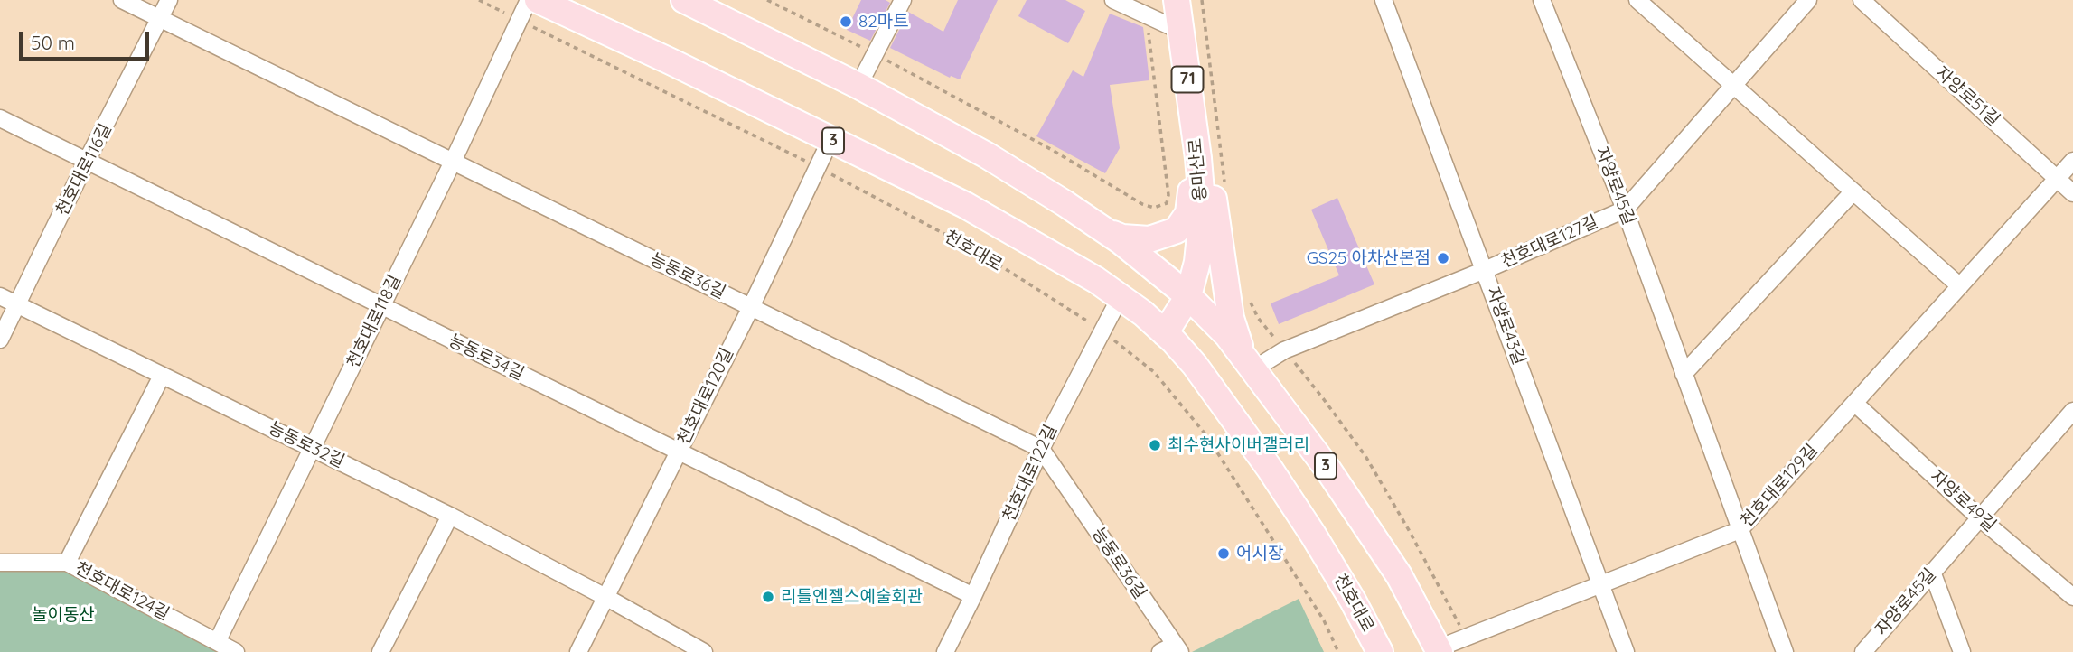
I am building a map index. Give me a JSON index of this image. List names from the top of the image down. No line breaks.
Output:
{"streets":{"main road":["71","3","용마산로","천호대로"],"street":["자양로51길","천호대로116길","자양로45길","천호대로127길","능동로36길","천호대로118길","자양로43길","능동로34길","천호대로120길","능동로32길","천호대로122길","천호대로129길","자양로49길","천호대로124길"]},"crossings":[["자양로51길","천호대로129길"],["3","용마산로"],["3","천호대로127길"],["3","천호대로129길"],["천호대로116길","능동로36길"],["천호대로116길","능동로34길"],["천호대로116길","능동로32길"],["용마산로","천호대로"],["자양로45길","천호대로127길"],["자양로45길","천호대로129길"],["자양로45길","자양로49길"],["천호대로127길","자양로43길"],["천호대로","천호대로118길"],["천호대로","천호대로120길"],["천호대로","천호대로122길"],["능동로36길","천호대로118길"],["능동로36길","천호대로120길"],["능동로36길","천호대로122길"],["천호대로118길","능동로34길"],["천호대로118길","능동로32길"],["천호대로118길","천호대로124길"],["자양로43길","천호대로129길"],["능동로34길","천호대로120길"],["능동로34길","천호대로122길"],["천호대로120길","능동로32길"],["천호대로129길","자양로49길"]],"parks":["놀이동산"],"places":["82마트","GS25 아차산본점","최수현사이버갤러리","어시장","리틀엔젤스예술회관"],"scale_bar":"50 m"}
